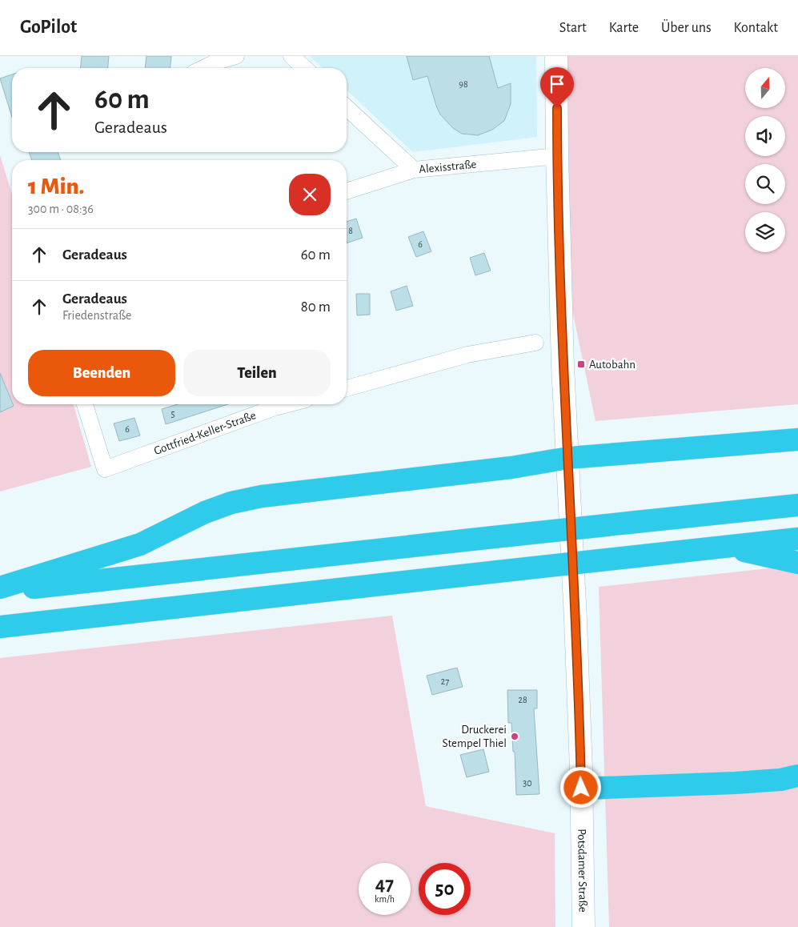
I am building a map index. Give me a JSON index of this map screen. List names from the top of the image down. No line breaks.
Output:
{"streets":{"main road":["Potsdamer Straße"],"street":["Alexisstraße","Gottfried-Keller-Straße"]},"crossings":[["Alexisstraße","Potsdamer Straße"]],"places":{"transit":["Autobahn"],"other":["Druckerei Stempel Thiel"]},"house_numbers":["98","8","6","5","6","27","28","30"],"north":"top","page":{"header":"GoPilot","nav":["Start","Karte","Über uns","Kontakt"],"turn":["60 m","Geradeaus"],"heading":["1 Min.","300 m · 08:36"],"list":[{"name":"Geradeaus","value":"60 m"},{"name":"Geradeaus","note":"Friedenstraße","value":"80 m"}],"buttons":["Beenden","Teilen"],"speed":"47 km/h","limit":"50"}}
